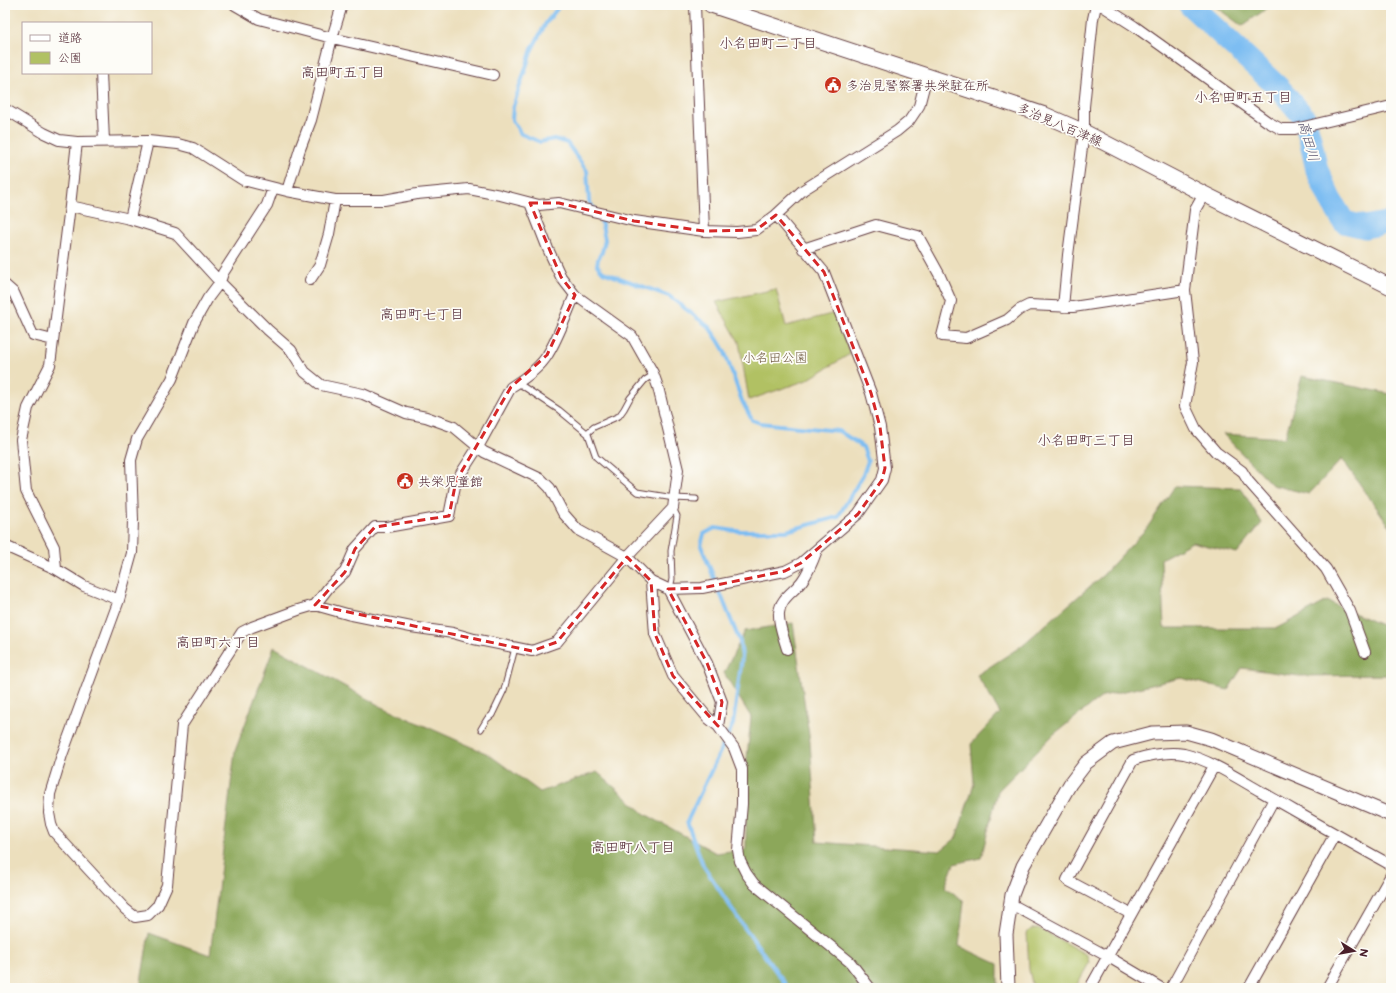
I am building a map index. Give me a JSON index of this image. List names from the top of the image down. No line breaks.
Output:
{"streets":{"main road":["多治見八百津線"]},"districts":["小名田町二丁目","高田町五丁目","小名田町五丁目","高田町七丁目","小名田町三丁目","高田町六丁目","高田町八丁目"],"water":["高田川"],"parks":["小名田公園"],"places":{"public building":["多治見警察署共栄駐在所","共栄児童館"]},"legend":["道路","公園"],"north":"right"}
